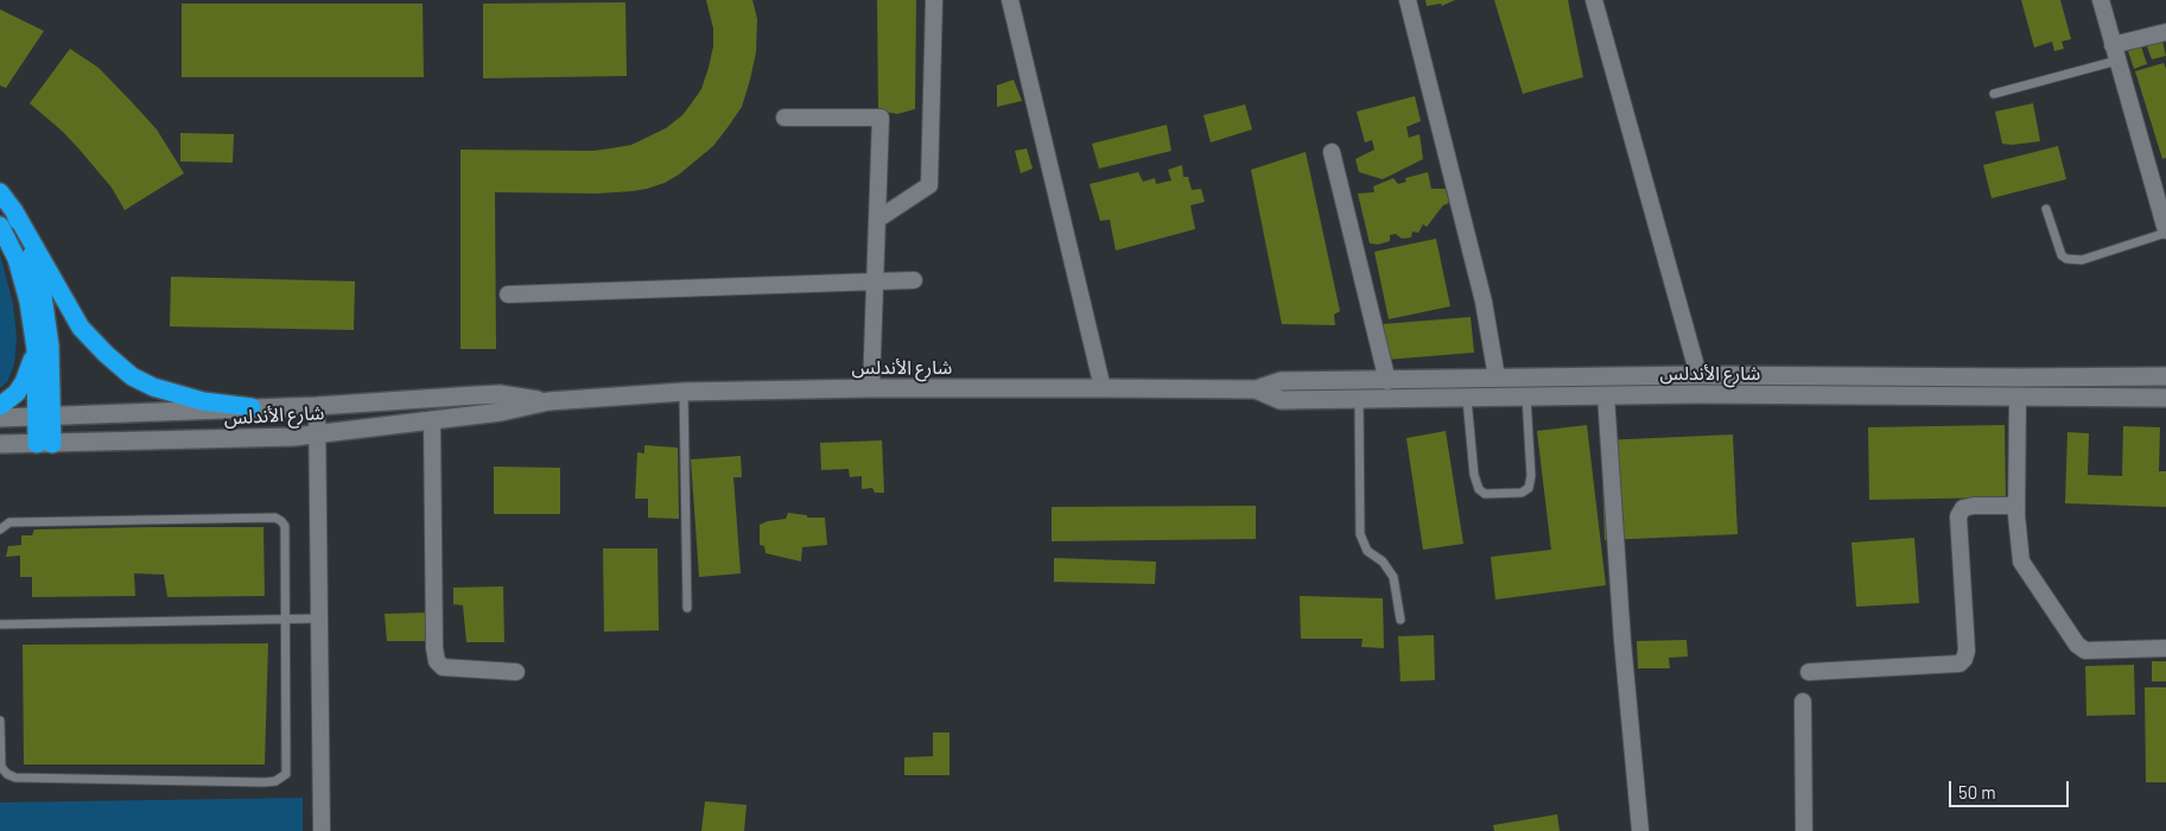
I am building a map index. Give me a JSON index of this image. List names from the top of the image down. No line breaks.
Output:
{"streets":{"main road":["شارع الأندلس"]},"scale_bar":"50 m"}
